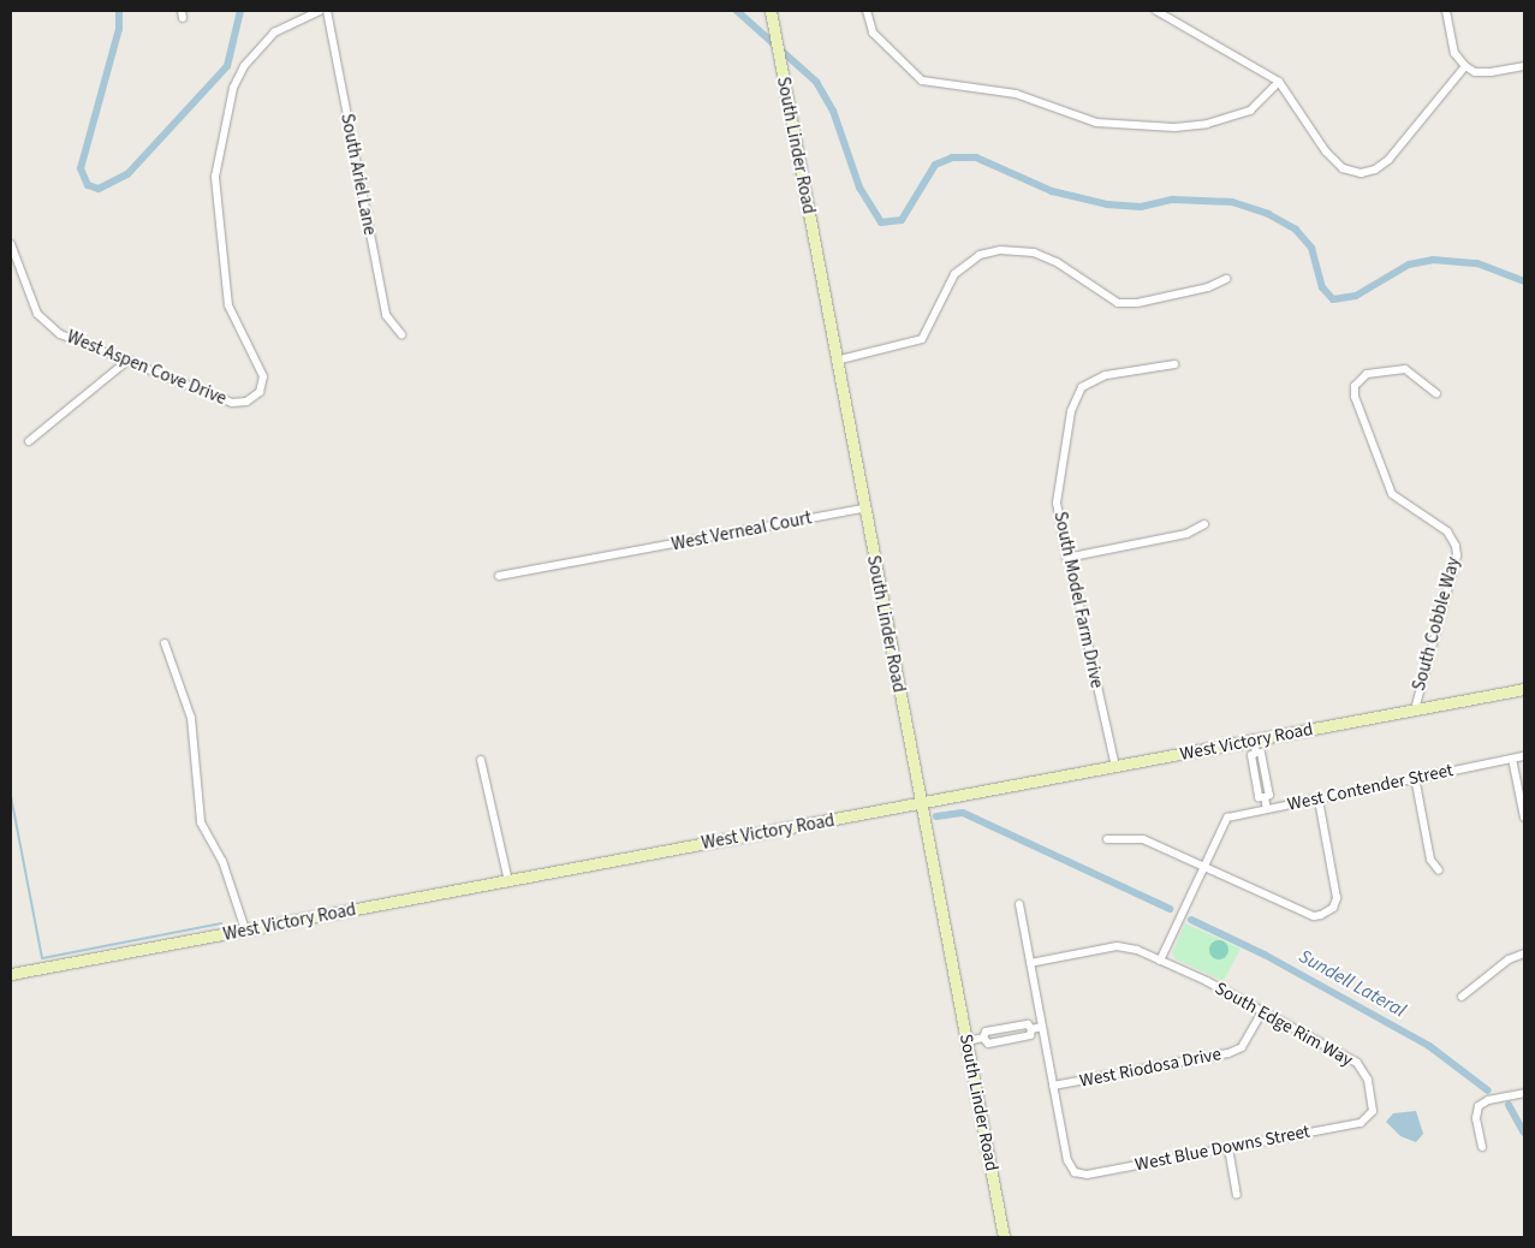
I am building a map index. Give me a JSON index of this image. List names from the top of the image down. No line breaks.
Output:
{"streets":{"main road":["South Linder Road","West Victory Road"],"street":["South Ariel Lane","West Aspen Cove Drive","West Verneal Court","South Model Farm Drive","South Cobble Way","West Contender Street","South Edge Rim Way","West Riodosa Drive","West Blue Downs Street"]},"crossings":[["South Linder Road","West Verneal Court"],["South Linder Road","West Victory Road"],["South Model Farm Drive","West Victory Road"],["South Cobble Way","West Victory Road"],["South Edge Rim Way","West Riodosa Drive"],["South Edge Rim Way","West Blue Downs Street"],["West Riodosa Drive","West Blue Downs Street"]],"water":["Sundell Lateral"]}
